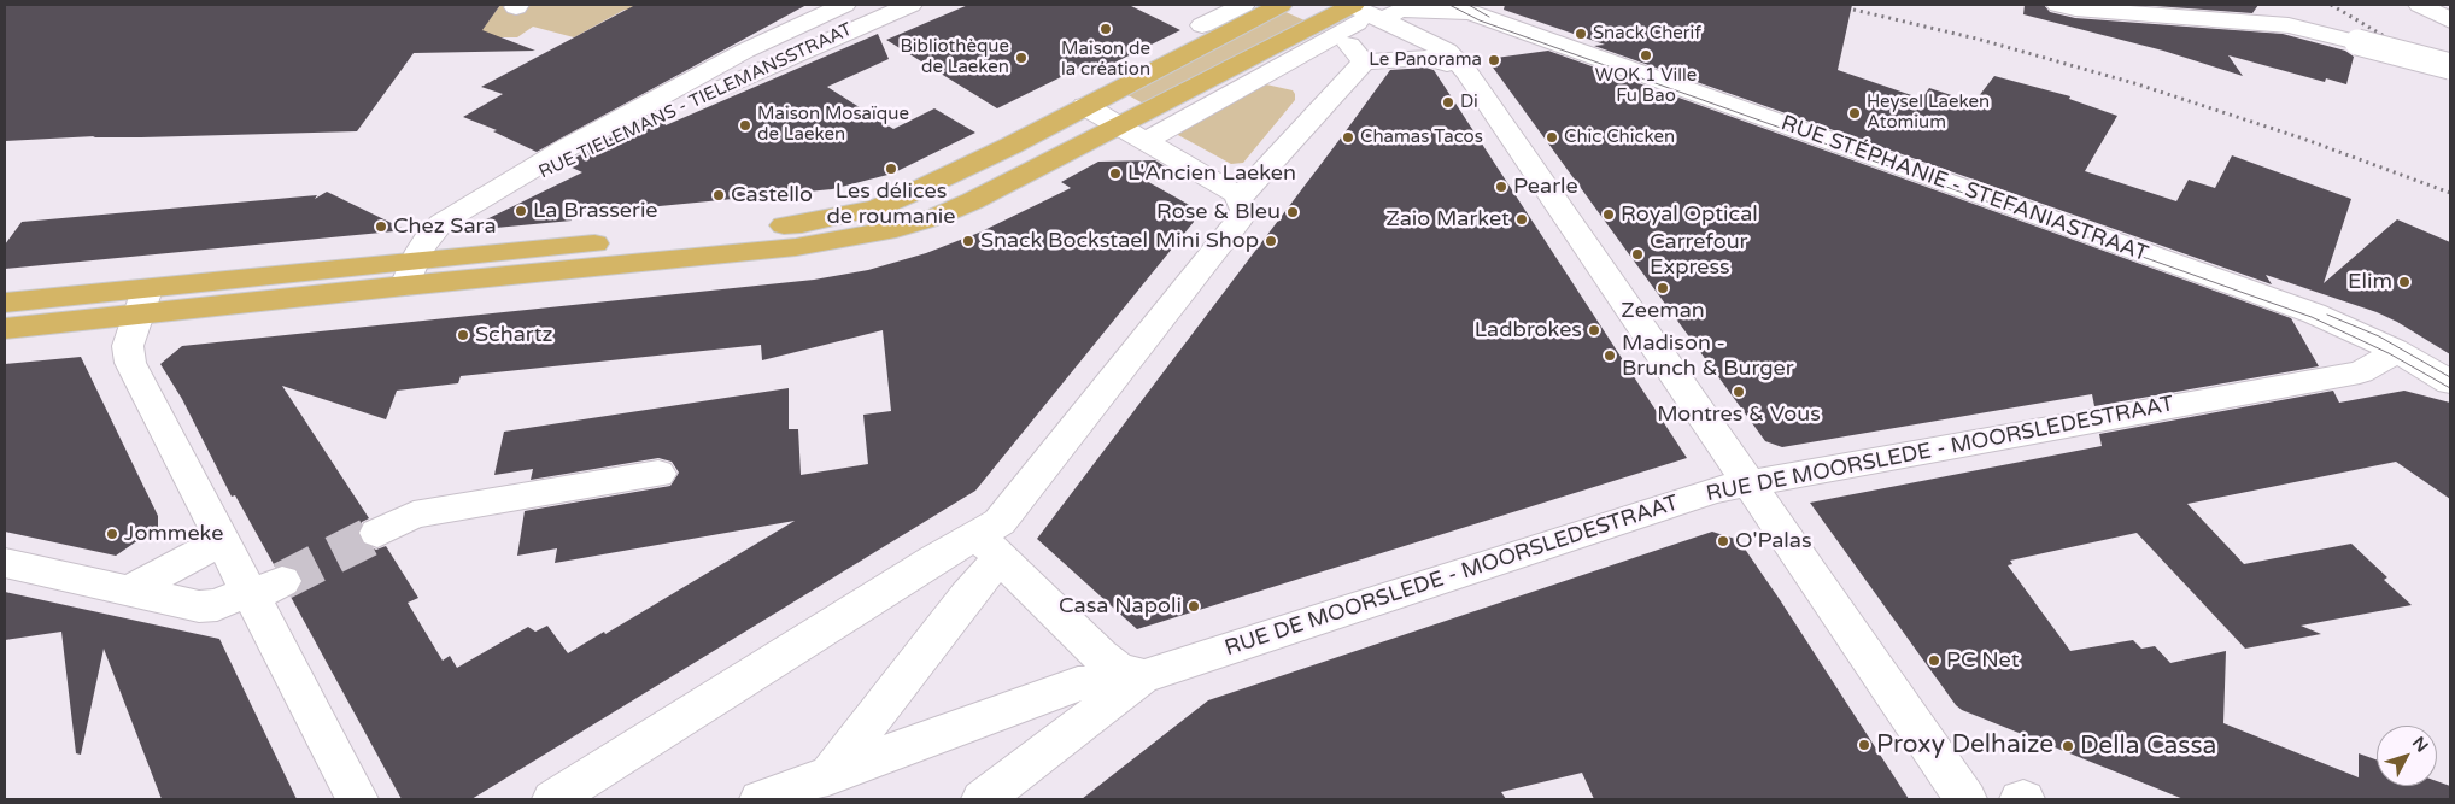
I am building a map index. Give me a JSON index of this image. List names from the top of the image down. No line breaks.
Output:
{"streets":{"street":["RUE TIELEMANS - TIELEMANSSTRAAT","RUE STÉPHANIE - STEFANIASTRAAT","RUE DE MOORSLEDE - MOORSLEDESTRAAT"]},"crossings":[["RUE STÉPHANIE - STEFANIASTRAAT","RUE DE MOORSLEDE - MOORSLEDESTRAAT"]],"places":["Maison de la création","Snack Cherif","WOK 1 Ville Fu Bao","Bibliothèque de Laeken","Le Panorama","Di","Heysel Laeken Atomium","Maison Mosaïque de Laeken","Chamas Tacos","Chic Chicken","Les délices de roumanie","L'Ancien Laeken","Pearle","Castello","La Brasserie","Rose & Bleu","Royal Optical","Zaio Market","Chez Sara","Snack Bockstael","Mini Shop","Carrefour Express","Elim","Zeeman","Ladbrokes","Schartz","Madison - Brunch & Burger","Montres & Vous","Jommeke","O'Palas","Casa Napoli","PC Net","Proxy Delhaize","Della Cassa"],"north":"top right"}
